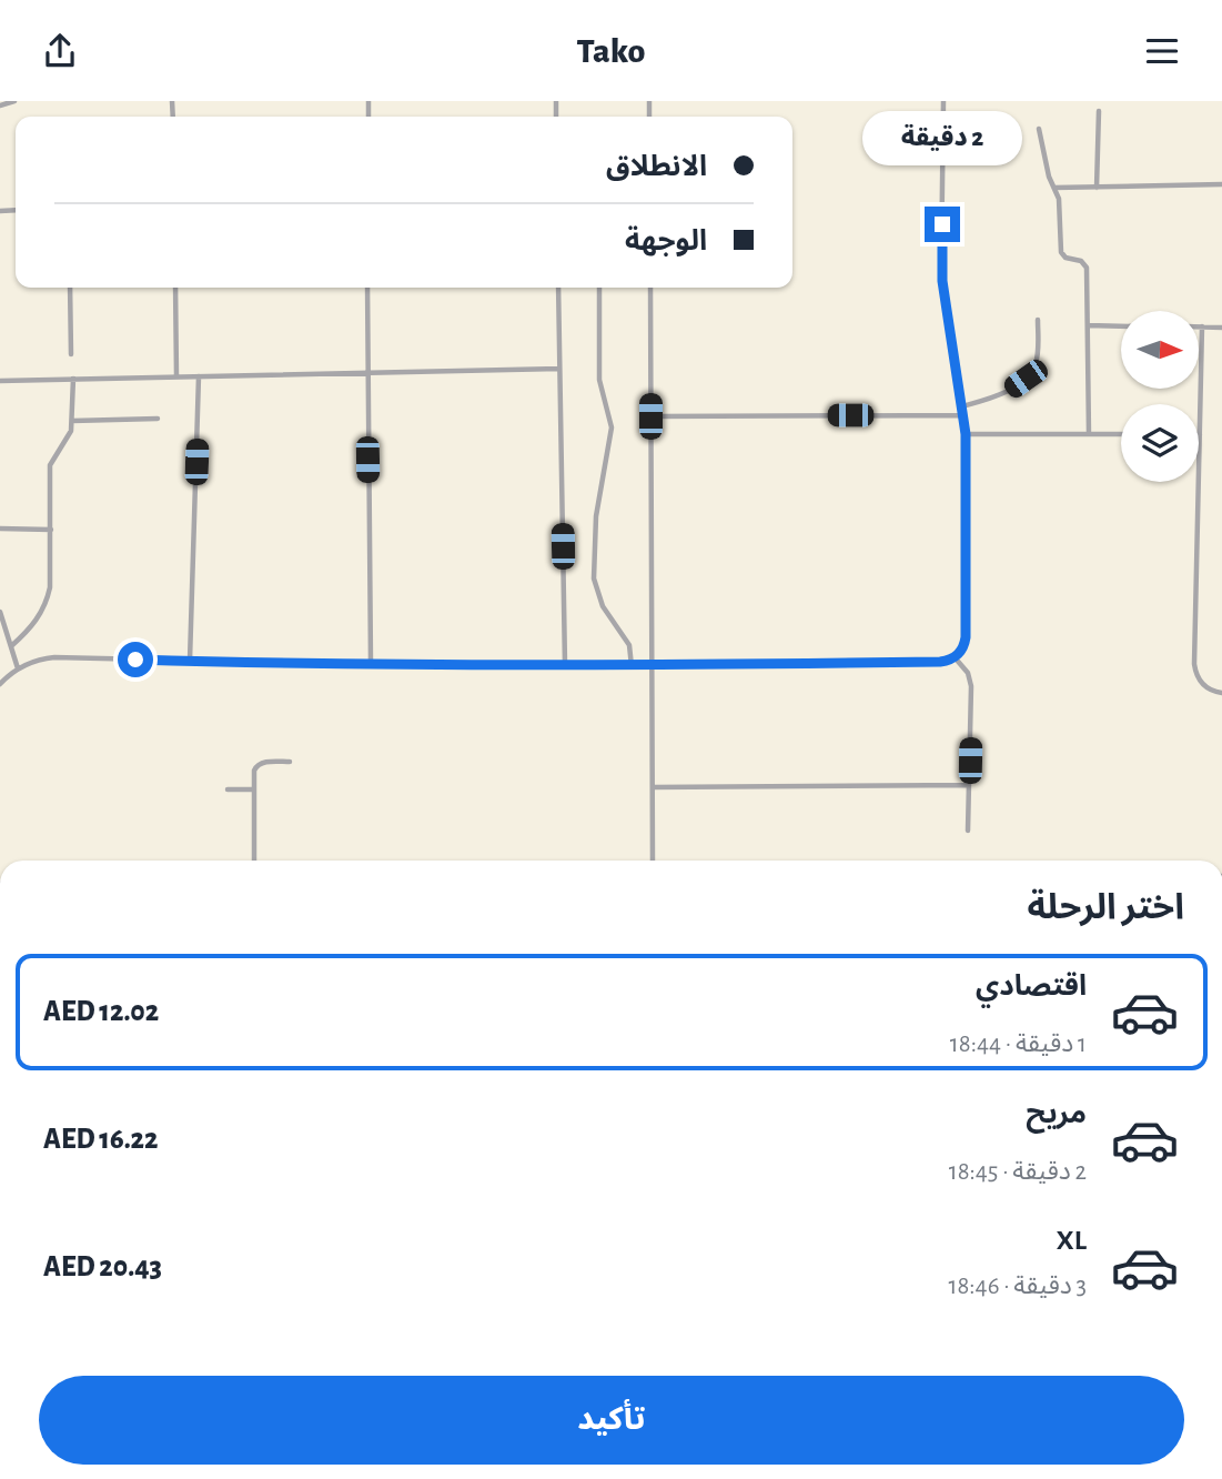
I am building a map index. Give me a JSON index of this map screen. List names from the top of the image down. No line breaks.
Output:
{"north":"right","page":{"header":"Tako","bubble":"2 دقيقة","banner":["الانطلاق","الوجهة"],"heading":"اختر الرحلة","list":[{"name":"اقتصادي","note":"1 دقيقة · 18:44","value":"AED 12.02"},{"name":"مريح","note":"2 دقيقة · 18:45","value":"AED 16.22"},{"name":"XL","note":"3 دقيقة · 18:46","value":"AED 20.43"}],"buttons":"تأكيد"}}
